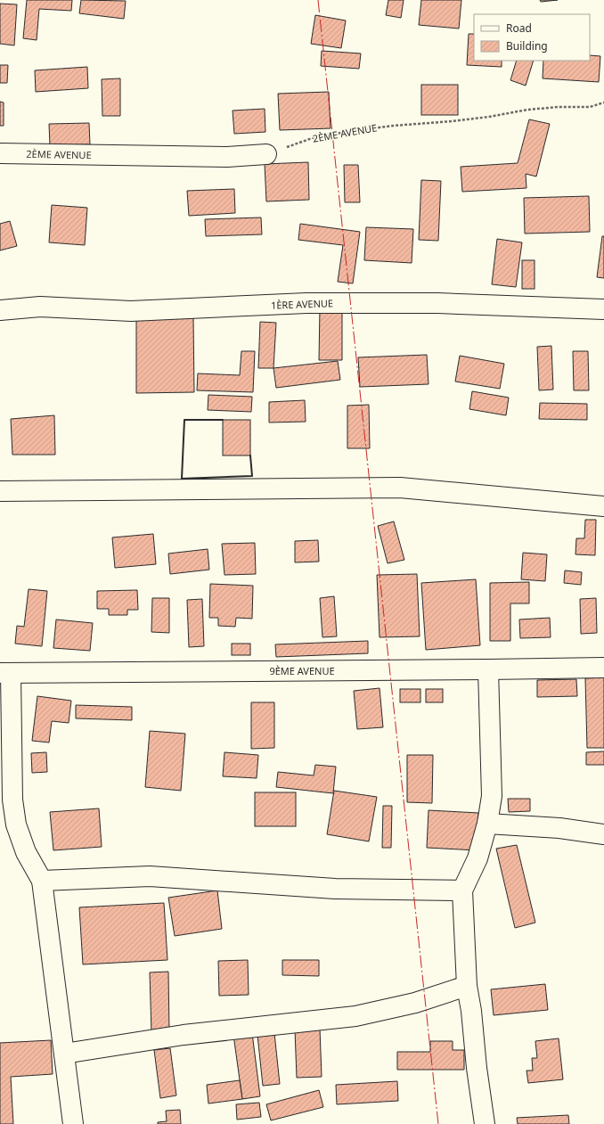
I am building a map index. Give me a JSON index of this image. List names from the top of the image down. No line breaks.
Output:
{"streets":{"street":["2ÈME AVENUE","1ÈRE AVENUE","9ÈME AVENUE"]},"legend":["Road","Building"]}
